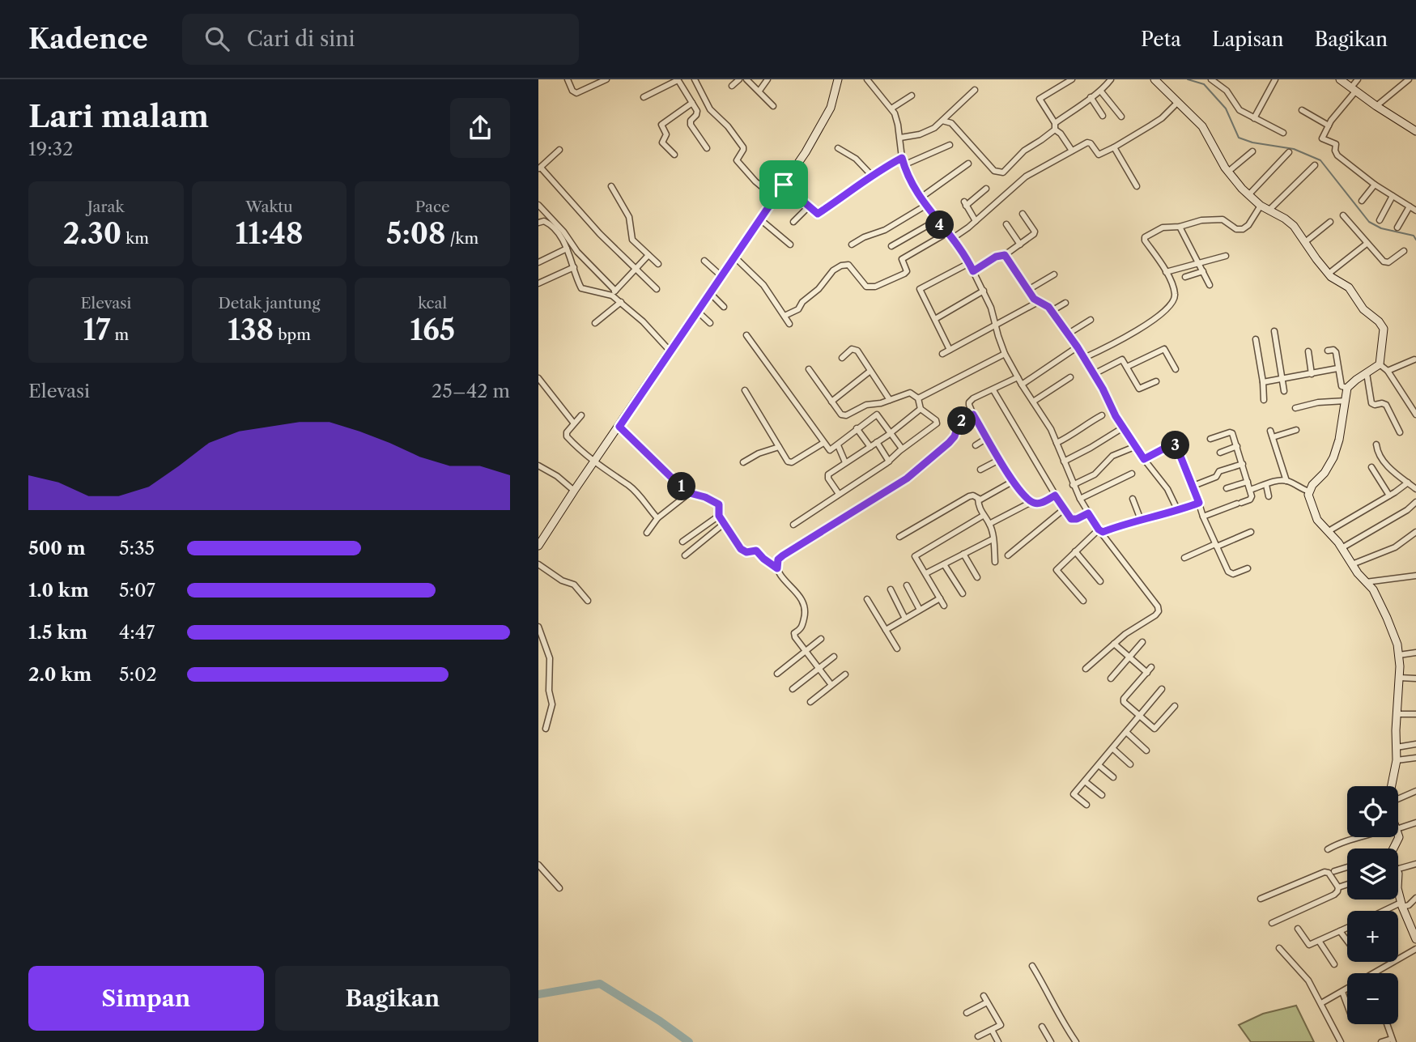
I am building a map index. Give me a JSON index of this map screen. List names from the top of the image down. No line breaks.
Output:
{"page":{"header":"Kadence","search":"Cari di sini","nav":["Peta","Lapisan","Bagikan"],"heading":["Lari malam","19:32"],"stats":[["Jarak","2.30 km"],["Waktu","11:48"],["Pace","5:08 /km"],["Elevasi","17 m"],["Detak jantung","138 bpm"],["kcal","165"]],"pins":["4","2","3","1"],"chart":["Elevasi","25–42 m"],"list":[{"name":"500 m","note":"5:35"},{"name":"1.0 km","note":"5:07"},{"name":"1.5 km","note":"4:47"},{"name":"2.0 km","note":"5:02"}],"map_buttons":["+","−"],"buttons":["Simpan","Bagikan"]}}
